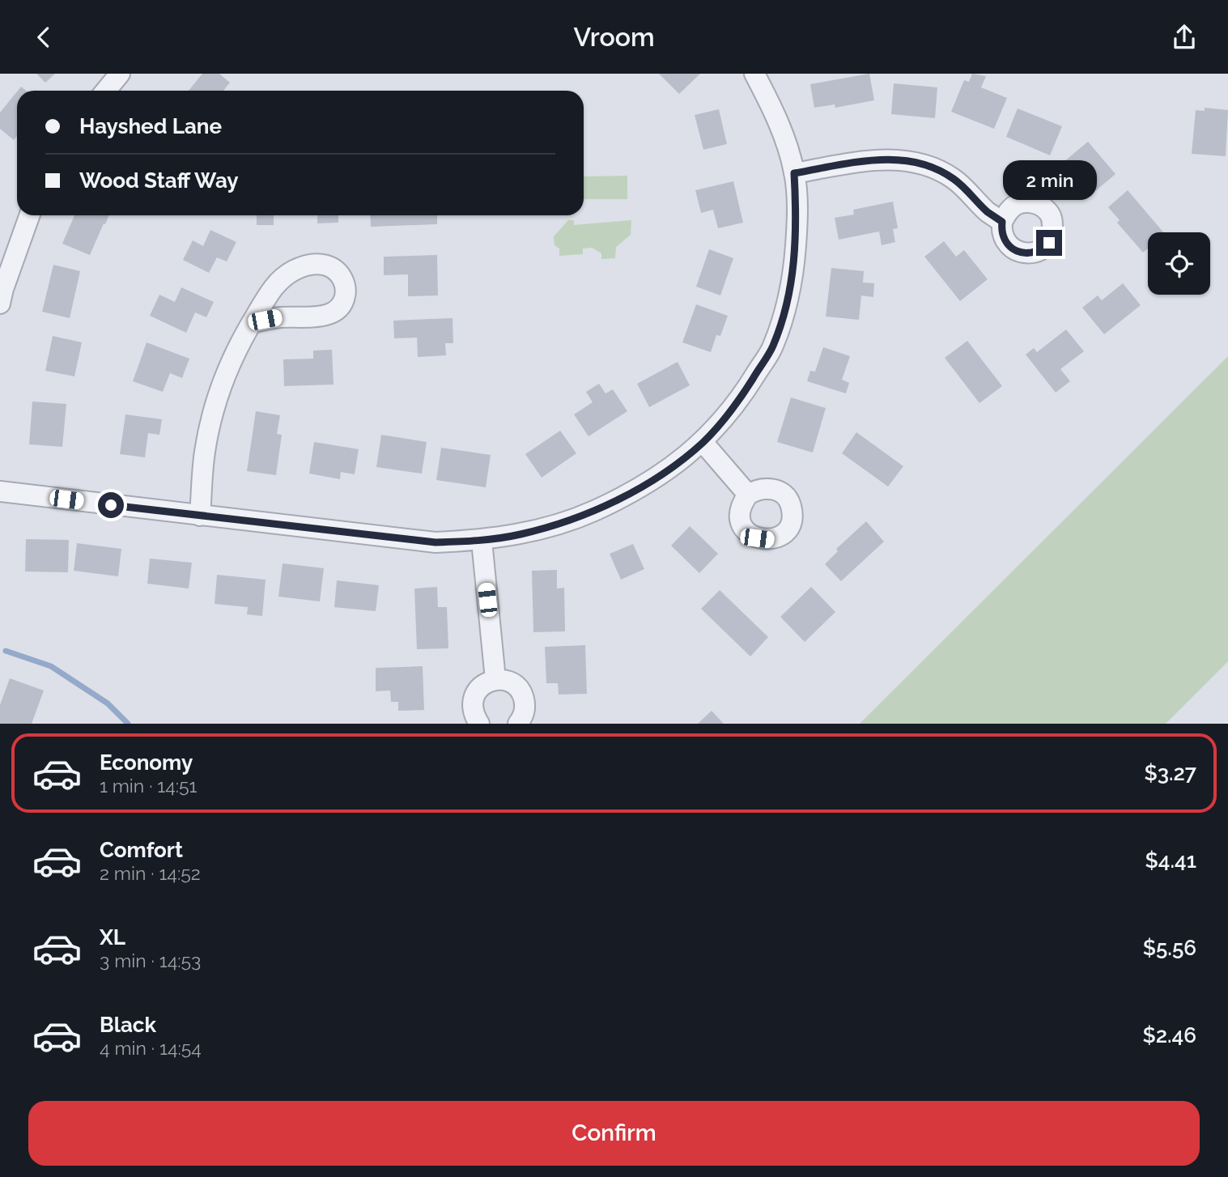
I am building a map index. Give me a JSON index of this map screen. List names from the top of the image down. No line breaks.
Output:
{"page":{"header":"Vroom","banner":["Hayshed Lane","Wood Staff Way"],"bubble":"2 min","list":[{"name":"Economy","note":"1 min · 14:51","value":"$3.27"},{"name":"Comfort","note":"2 min · 14:52","value":"$4.41"},{"name":"XL","note":"3 min · 14:53","value":"$5.56"},{"name":"Black","note":"4 min · 14:54","value":"$2.46"}],"buttons":"Confirm"}}
